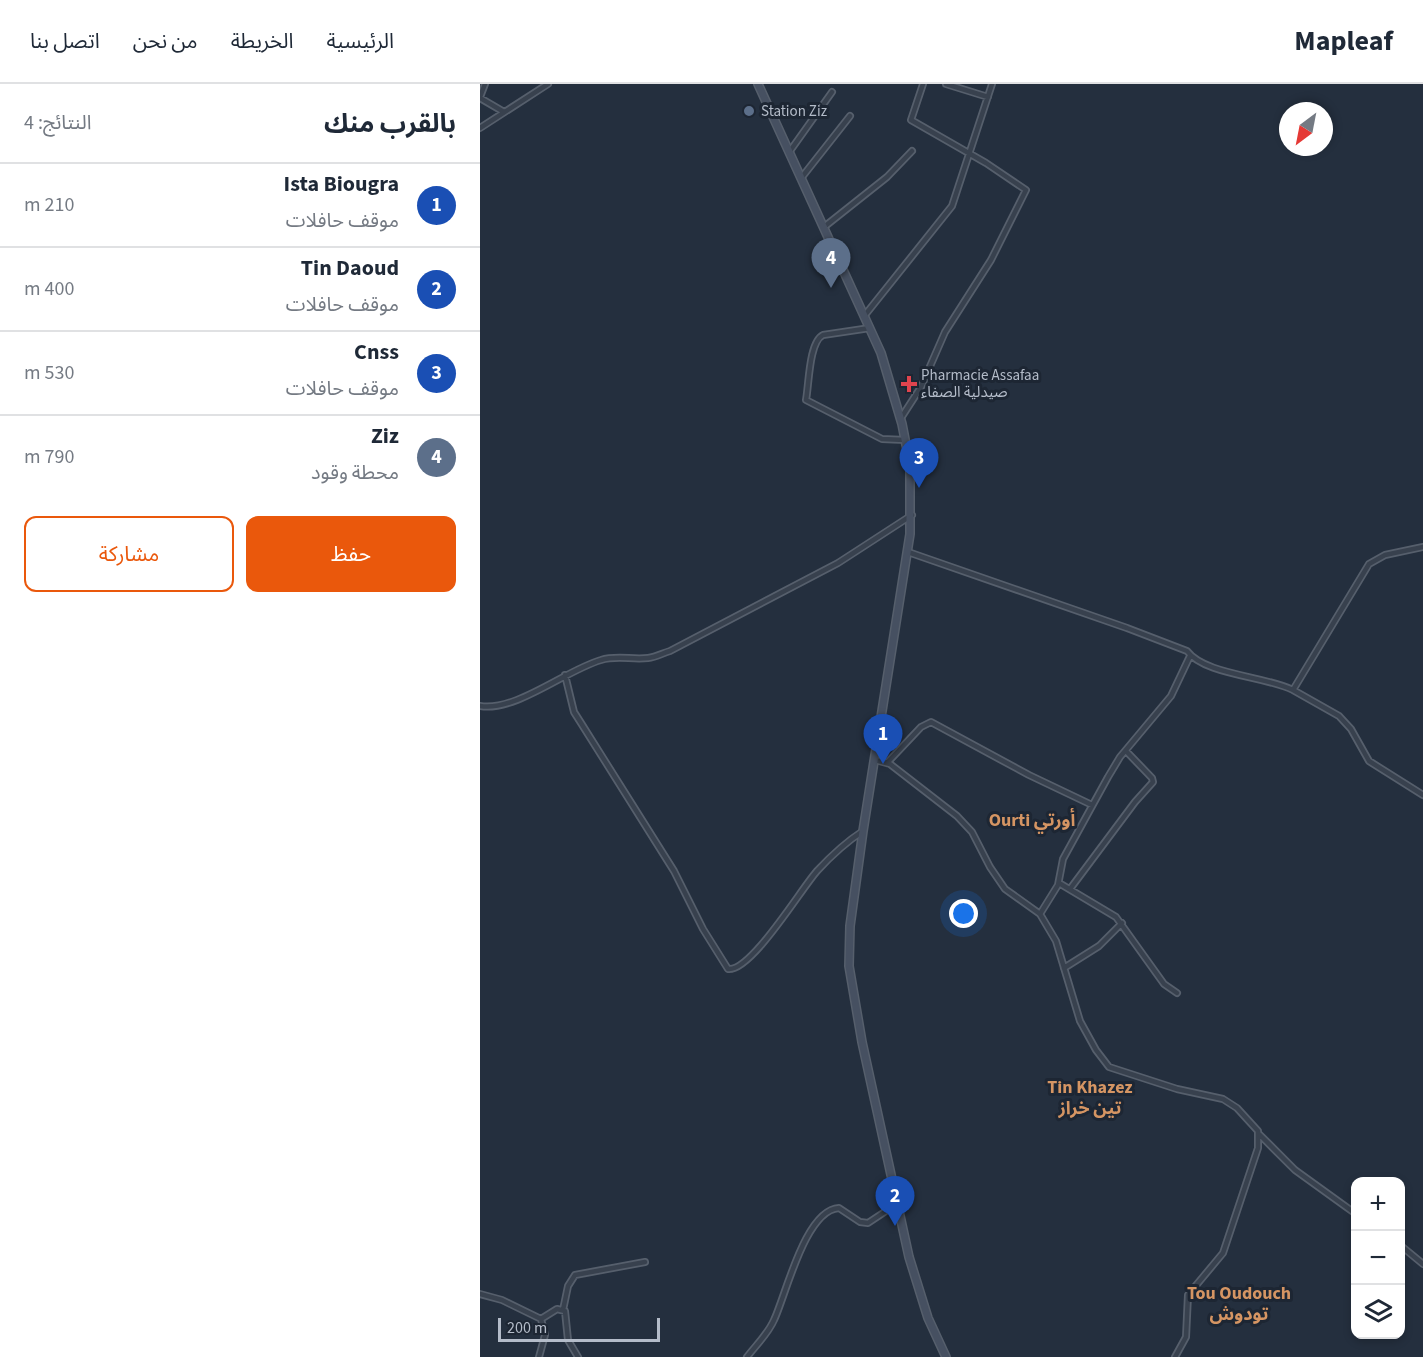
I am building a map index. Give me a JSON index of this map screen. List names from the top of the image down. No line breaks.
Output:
{"districts":["Ourti أورتي","Tin Khazez تين خراز","Tou Oudouch تودوش"],"places":{"other":["Station Ziz"],"health":["Pharmacie Assafaa صيدلية الصفاء"]},"scale_bar":"200 m","north":"bottom left","page":{"header":"Mapleaf","nav":["الرئيسية","الخريطة","من نحن","اتصل بنا"],"heading":["بالقرب منك","النتائج: 4"],"list":[{"mark":"1","name":"Ista Biougra","note":"موقف حافلات","value":"210 m"},{"mark":"2","name":"Tin Daoud","note":"موقف حافلات","value":"400 m"},{"mark":"3","name":"Cnss","note":"موقف حافلات","value":"530 m"},{"mark":"4","name":"Ziz","note":"محطة وقود","value":"790 m"}],"pins":["4","3","1","2"],"buttons":["حفظ","مشاركة"],"map_buttons":["+","−"],"scale":"200 m"}}
